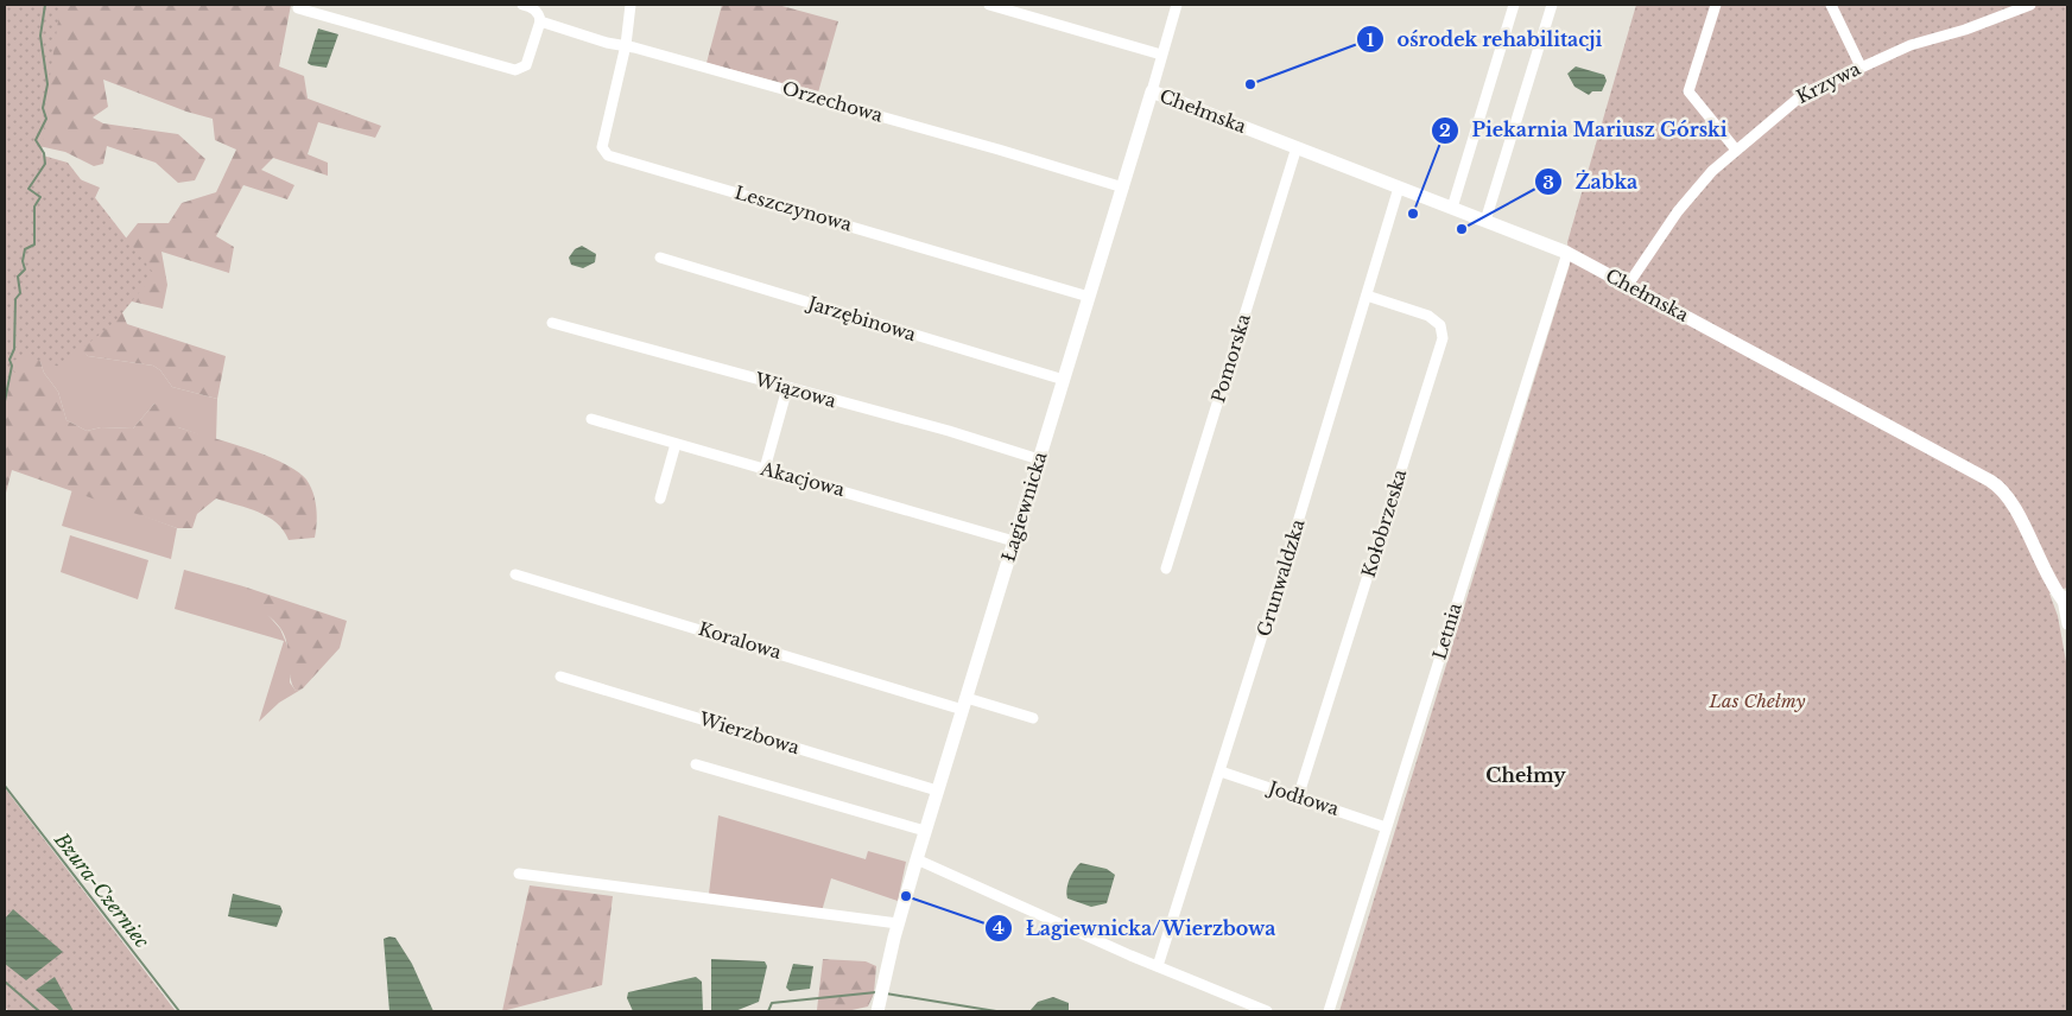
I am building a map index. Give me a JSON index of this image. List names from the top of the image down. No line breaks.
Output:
{"streets":{"street":["Krzywa","Orzechowa","Chełmska","Leszczynowa","Jarzębinowa","Pomorska","Wiązowa","Akacjowa","Łagiewnicka","Kołobrzeska","Grunwaldzka","Letnia","Koralowa","Wierzbowa","Jodłowa"]},"crossings":[["Krzywa","Chełmska"],["Orzechowa","Leszczynowa"],["Orzechowa","Łagiewnicka"],["Chełmska","Pomorska"],["Chełmska","Łagiewnicka"],["Chełmska","Grunwaldzka"],["Chełmska","Letnia"],["Leszczynowa","Łagiewnicka"],["Jarzębinowa","Łagiewnicka"],["Wiązowa","Łagiewnicka"],["Akacjowa","Łagiewnicka"],["Łagiewnicka","Koralowa"],["Łagiewnicka","Wierzbowa"],["Kołobrzeska","Grunwaldzka"],["Kołobrzeska","Jodłowa"],["Grunwaldzka","Jodłowa"],["Letnia","Jodłowa"]],"districts":["Chełmy"],"water":["Bzura-Czerniec"],"parks":["Las Chełmy"],"places":["ośrodek rehabilitacji","Piekarnia Mariusz Górski","Żabka","Łagiewnicka/Wierzbowa"]}
